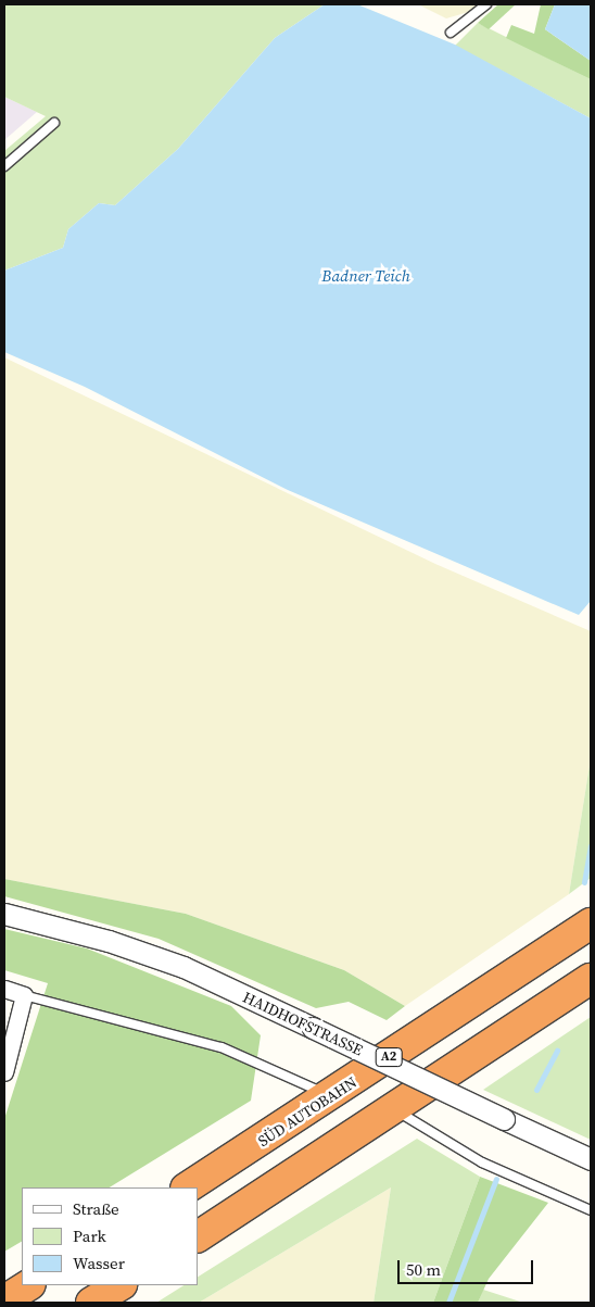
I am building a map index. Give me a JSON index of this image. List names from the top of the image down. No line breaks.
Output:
{"streets":{"highway":["A2","SÜD AUTOBAHN"],"street":["HAIDHOFSTRASSE"]},"water":["Badner Teich"],"legend":["Straße","Park","Wasser"],"scale_bar":"50 m"}
